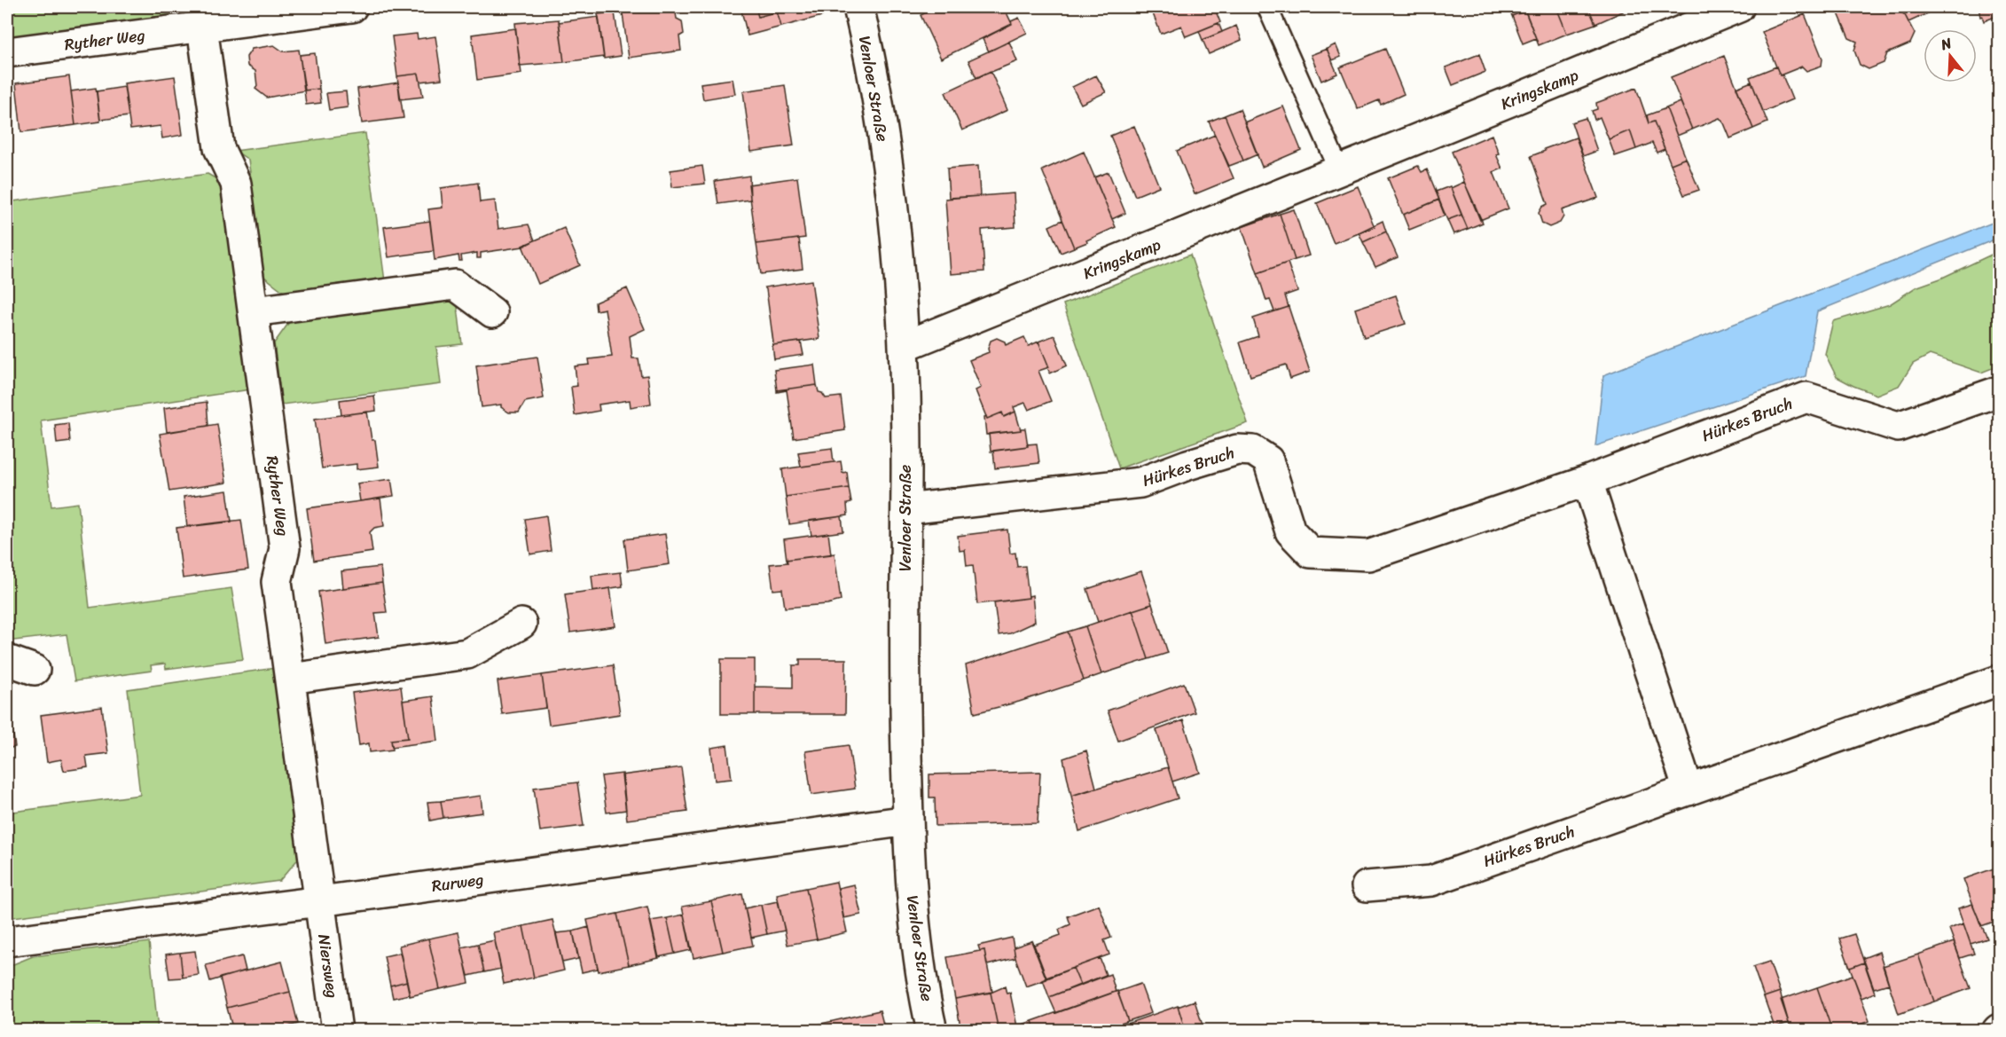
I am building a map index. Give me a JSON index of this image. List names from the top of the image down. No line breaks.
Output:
{"streets":{"street":["Ryther Weg","Venloer Straße","Kringskamp","Hürkes Bruch","Rurweg","Niersweg"]},"crossings":[["Ryther Weg","Rurweg"],["Ryther Weg","Niersweg"],["Venloer Straße","Kringskamp"],["Venloer Straße","Hürkes Bruch"],["Venloer Straße","Rurweg"],["Rurweg","Niersweg"]],"north":"top"}
